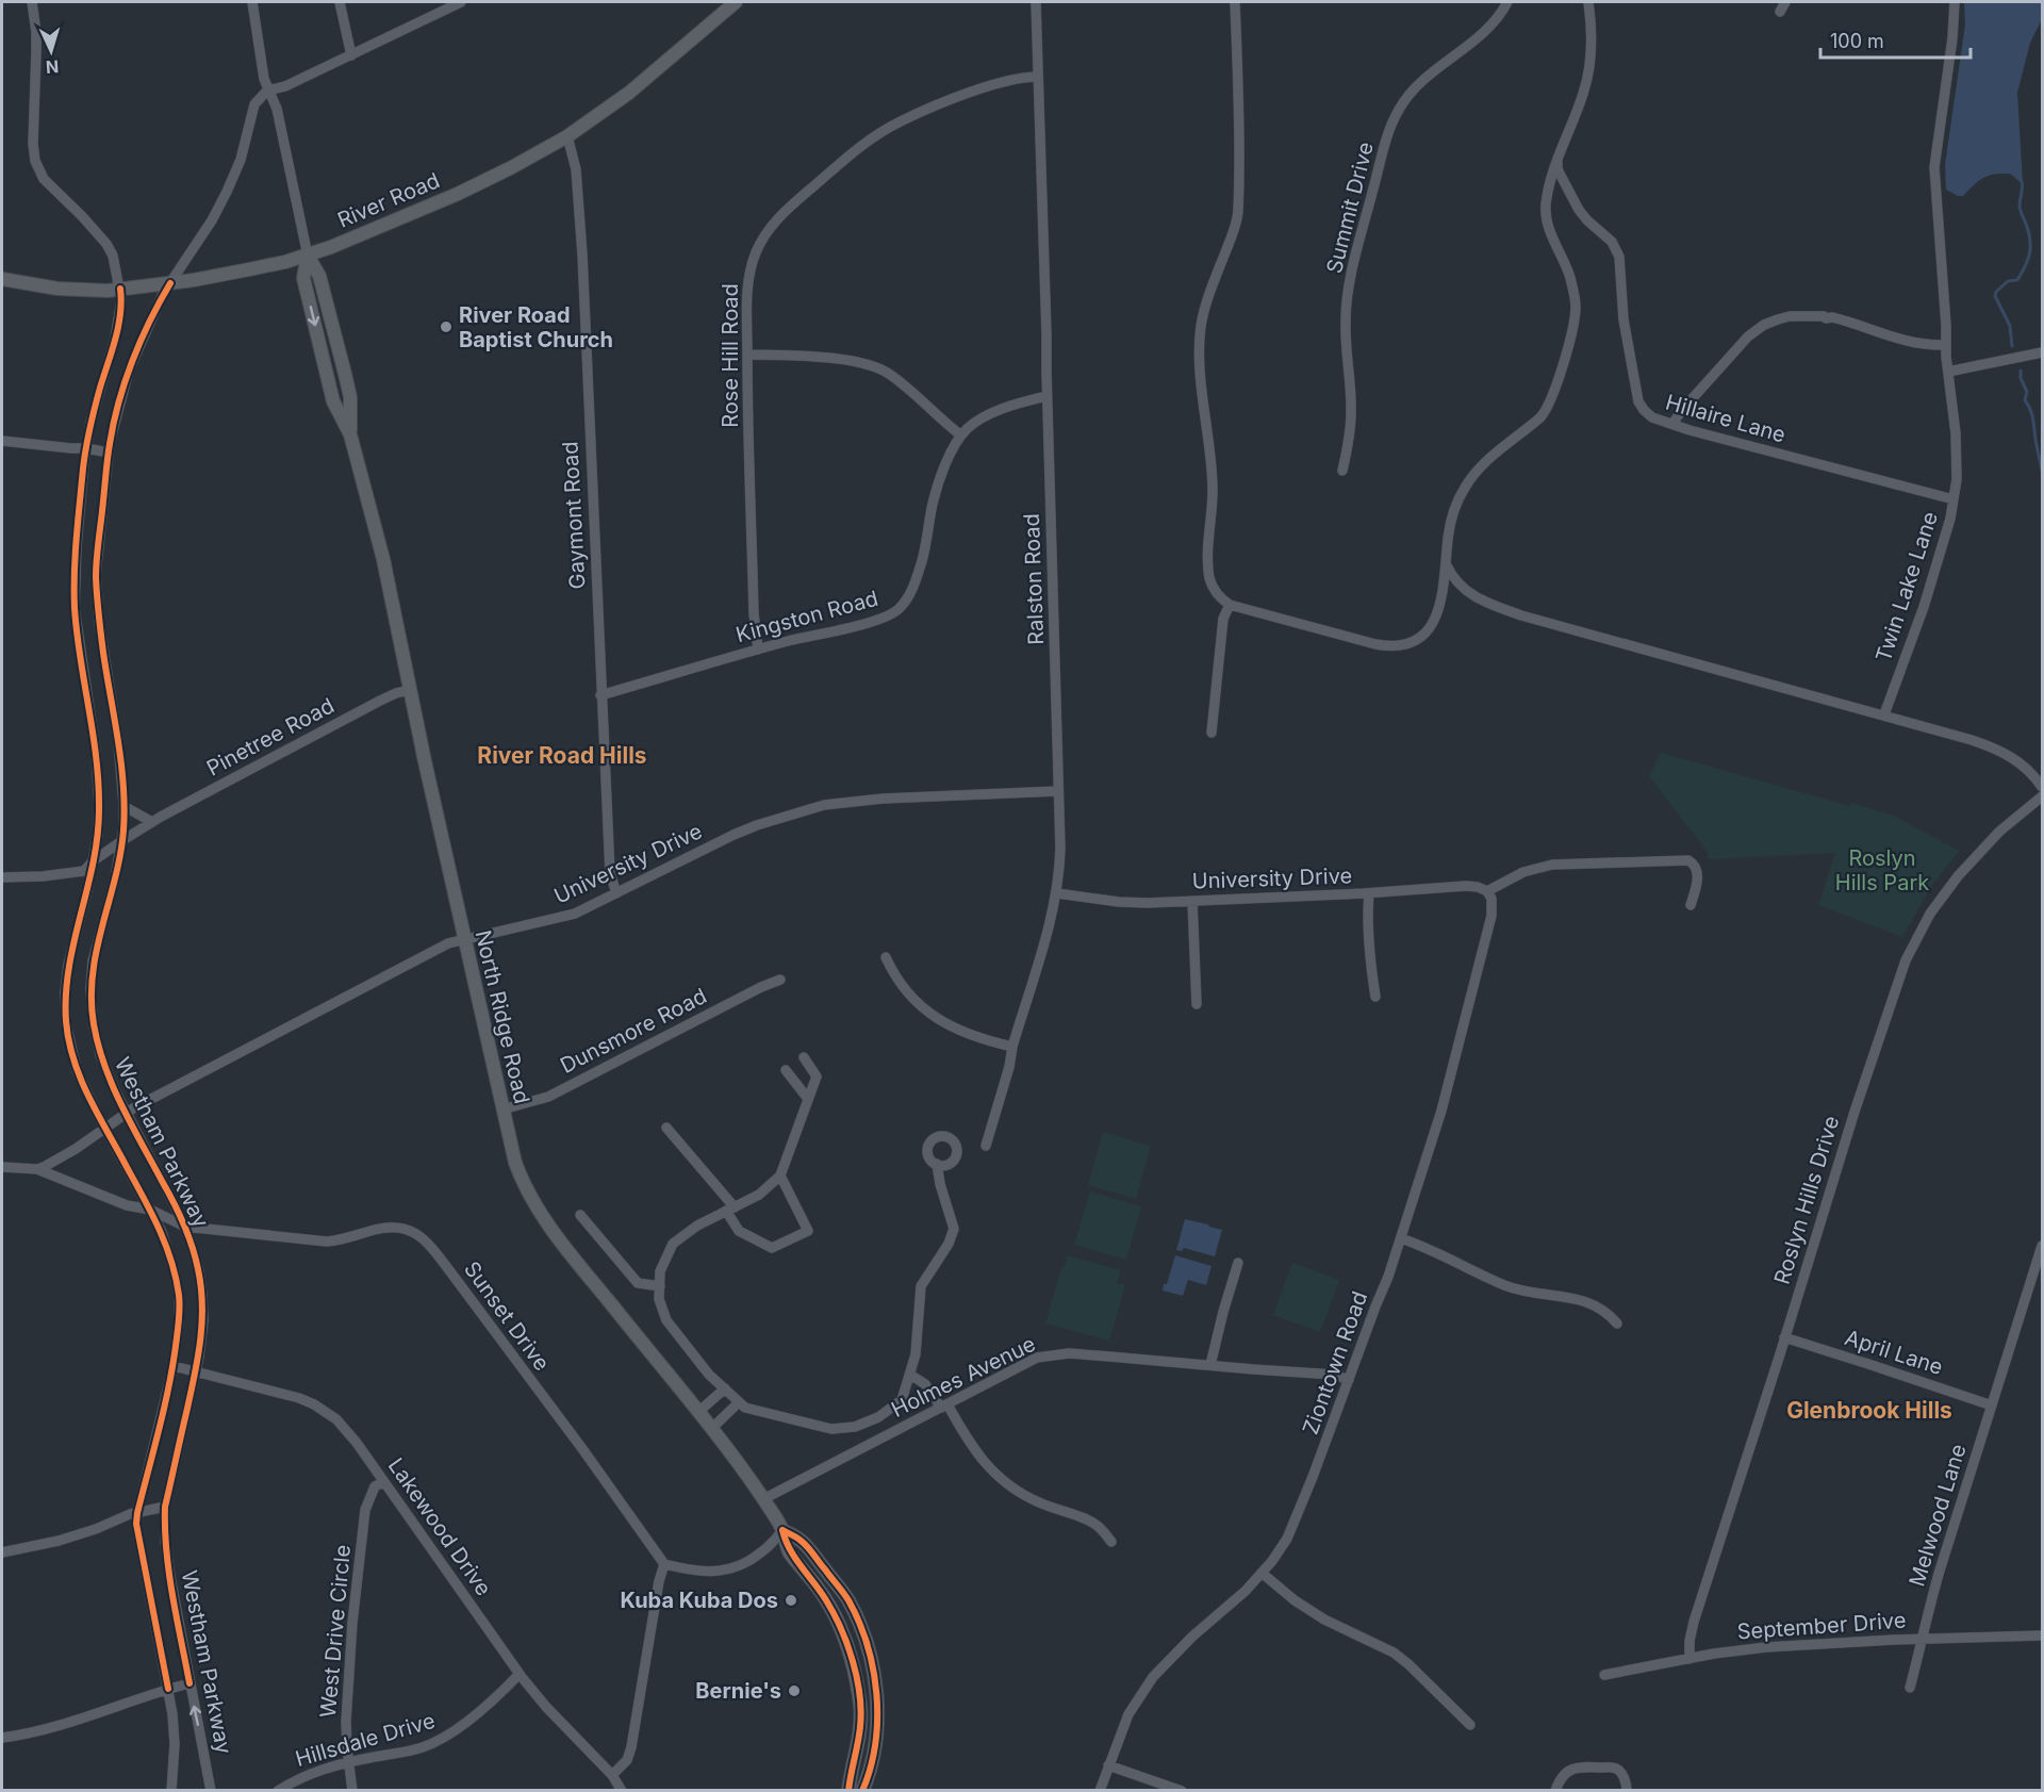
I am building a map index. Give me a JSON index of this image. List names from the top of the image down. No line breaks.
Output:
{"streets":{"main road":["River Road","North Ridge Road"],"street":["Summit Drive","Rose Hill Road","Hillaire Lane","Gaymont Road","Ralston Road","Twin Lake Lane","Kingston Road","Pinetree Road","University Drive","Dunsmore Road","Westham Parkway","Roslyn Hills Drive","Sunset Drive","April Lane","Ziontown Road","Holmes Avenue","Melwood Lane","Lakewood Drive","September Drive","West Drive Circle","Hillsdale Drive"]},"crossings":[["River Road","Gaymont Road"],["River Road","North Ridge Road"],["River Road","Westham Parkway"],["Rose Hill Road","Ralston Road"],["Rose Hill Road","Kingston Road"],["Hillaire Lane","Twin Lake Lane"],["Gaymont Road","Kingston Road"],["Gaymont Road","University Drive"],["Ralston Road","Kingston Road"],["Ralston Road","University Drive"],["Pinetree Road","North Ridge Road"],["Pinetree Road","Westham Parkway"],["University Drive","North Ridge Road"],["University Drive","Westham Parkway"],["University Drive","Sunset Drive"],["University Drive","Ziontown Road"],["North Ridge Road","Dunsmore Road"],["North Ridge Road","Holmes Avenue"],["Westham Parkway","Sunset Drive"],["Westham Parkway","Lakewood Drive"],["Roslyn Hills Drive","April Lane"],["Roslyn Hills Drive","September Drive"],["April Lane","Melwood Lane"],["Ziontown Road","Holmes Avenue"],["Melwood Lane","September Drive"],["Lakewood Drive","West Drive Circle"],["Lakewood Drive","Hillsdale Drive"],["West Drive Circle","Hillsdale Drive"]],"districts":["River Road Hills","Glenbrook Hills"],"parks":["Roslyn Hills Park"],"places":["River Road Baptist Church","Kuba Kuba Dos","Bernie's"],"scale_bar":"100 m","north":"bottom"}
